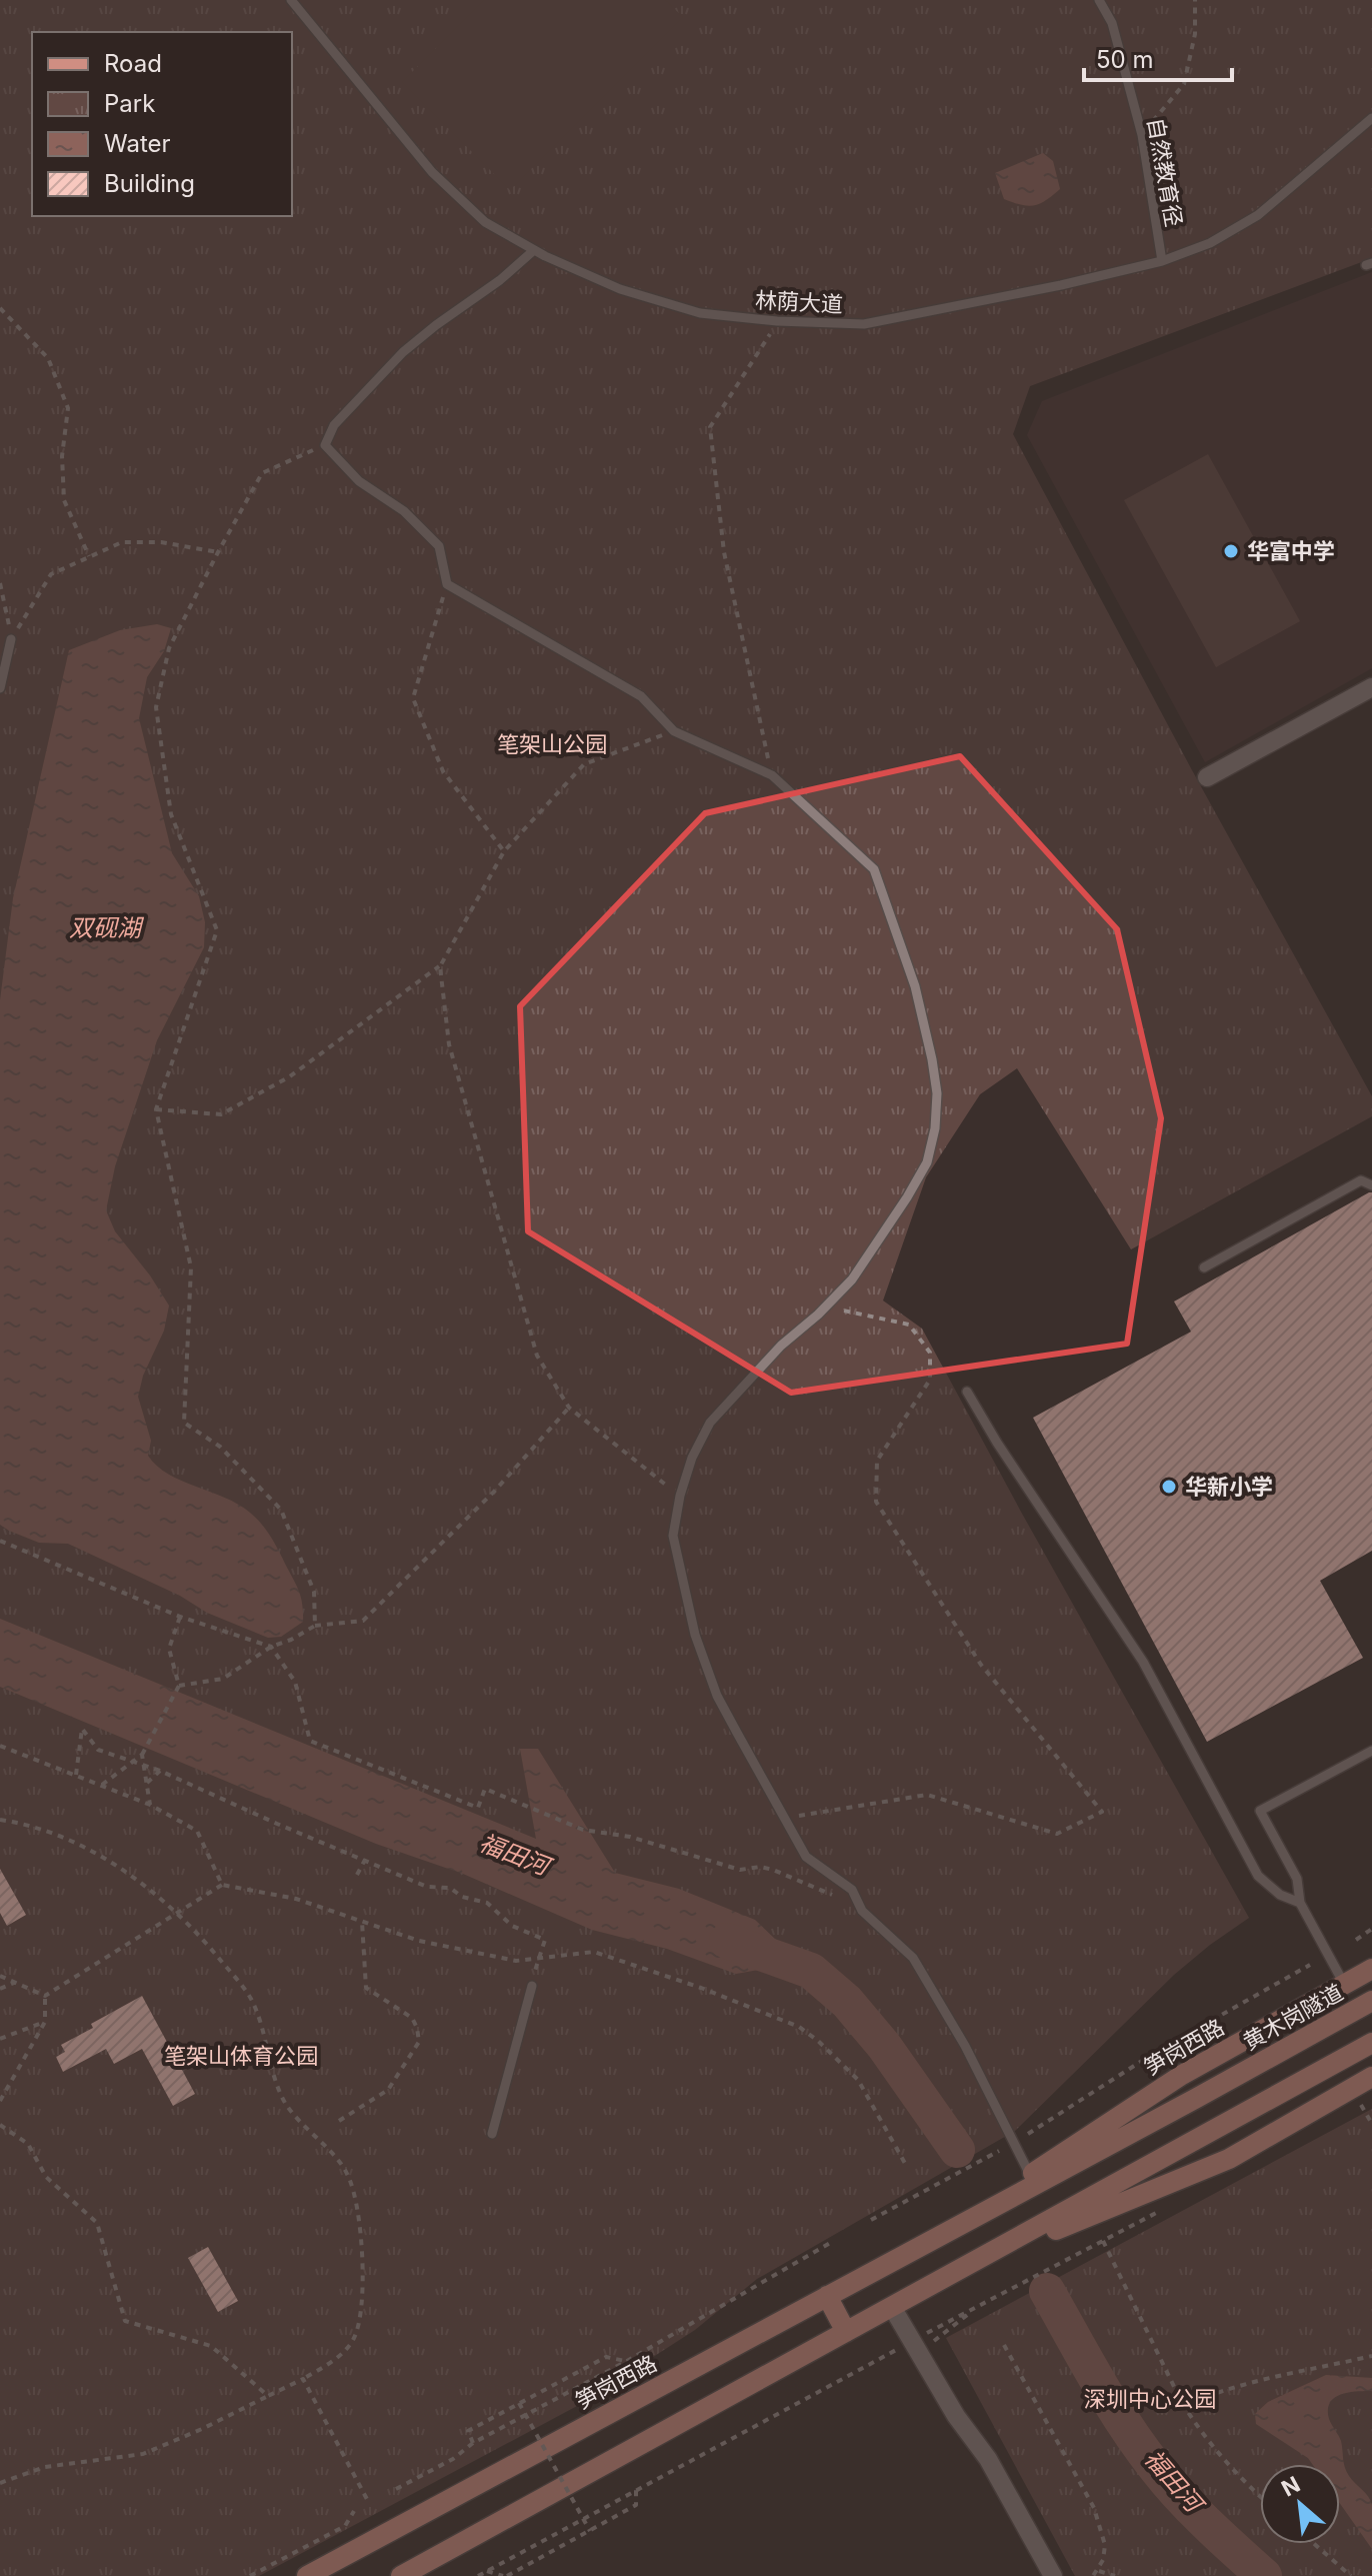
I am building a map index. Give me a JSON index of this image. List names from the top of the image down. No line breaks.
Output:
{"streets":{"main road":["黄木岗隧道","笋岗西路"],"lane":["自然教育径","林荫大道"]},"crossings":[["自然教育径","林荫大道"],["黄木岗隧道","笋岗西路"]],"water":["双砚湖","福田河"],"parks":["笔架山公园","笔架山体育公园","深圳中心公园"],"places":["华富中学","华新小学"],"legend":["Road","Park","Water","Building"],"scale_bar":"50 m","north":"top left"}
